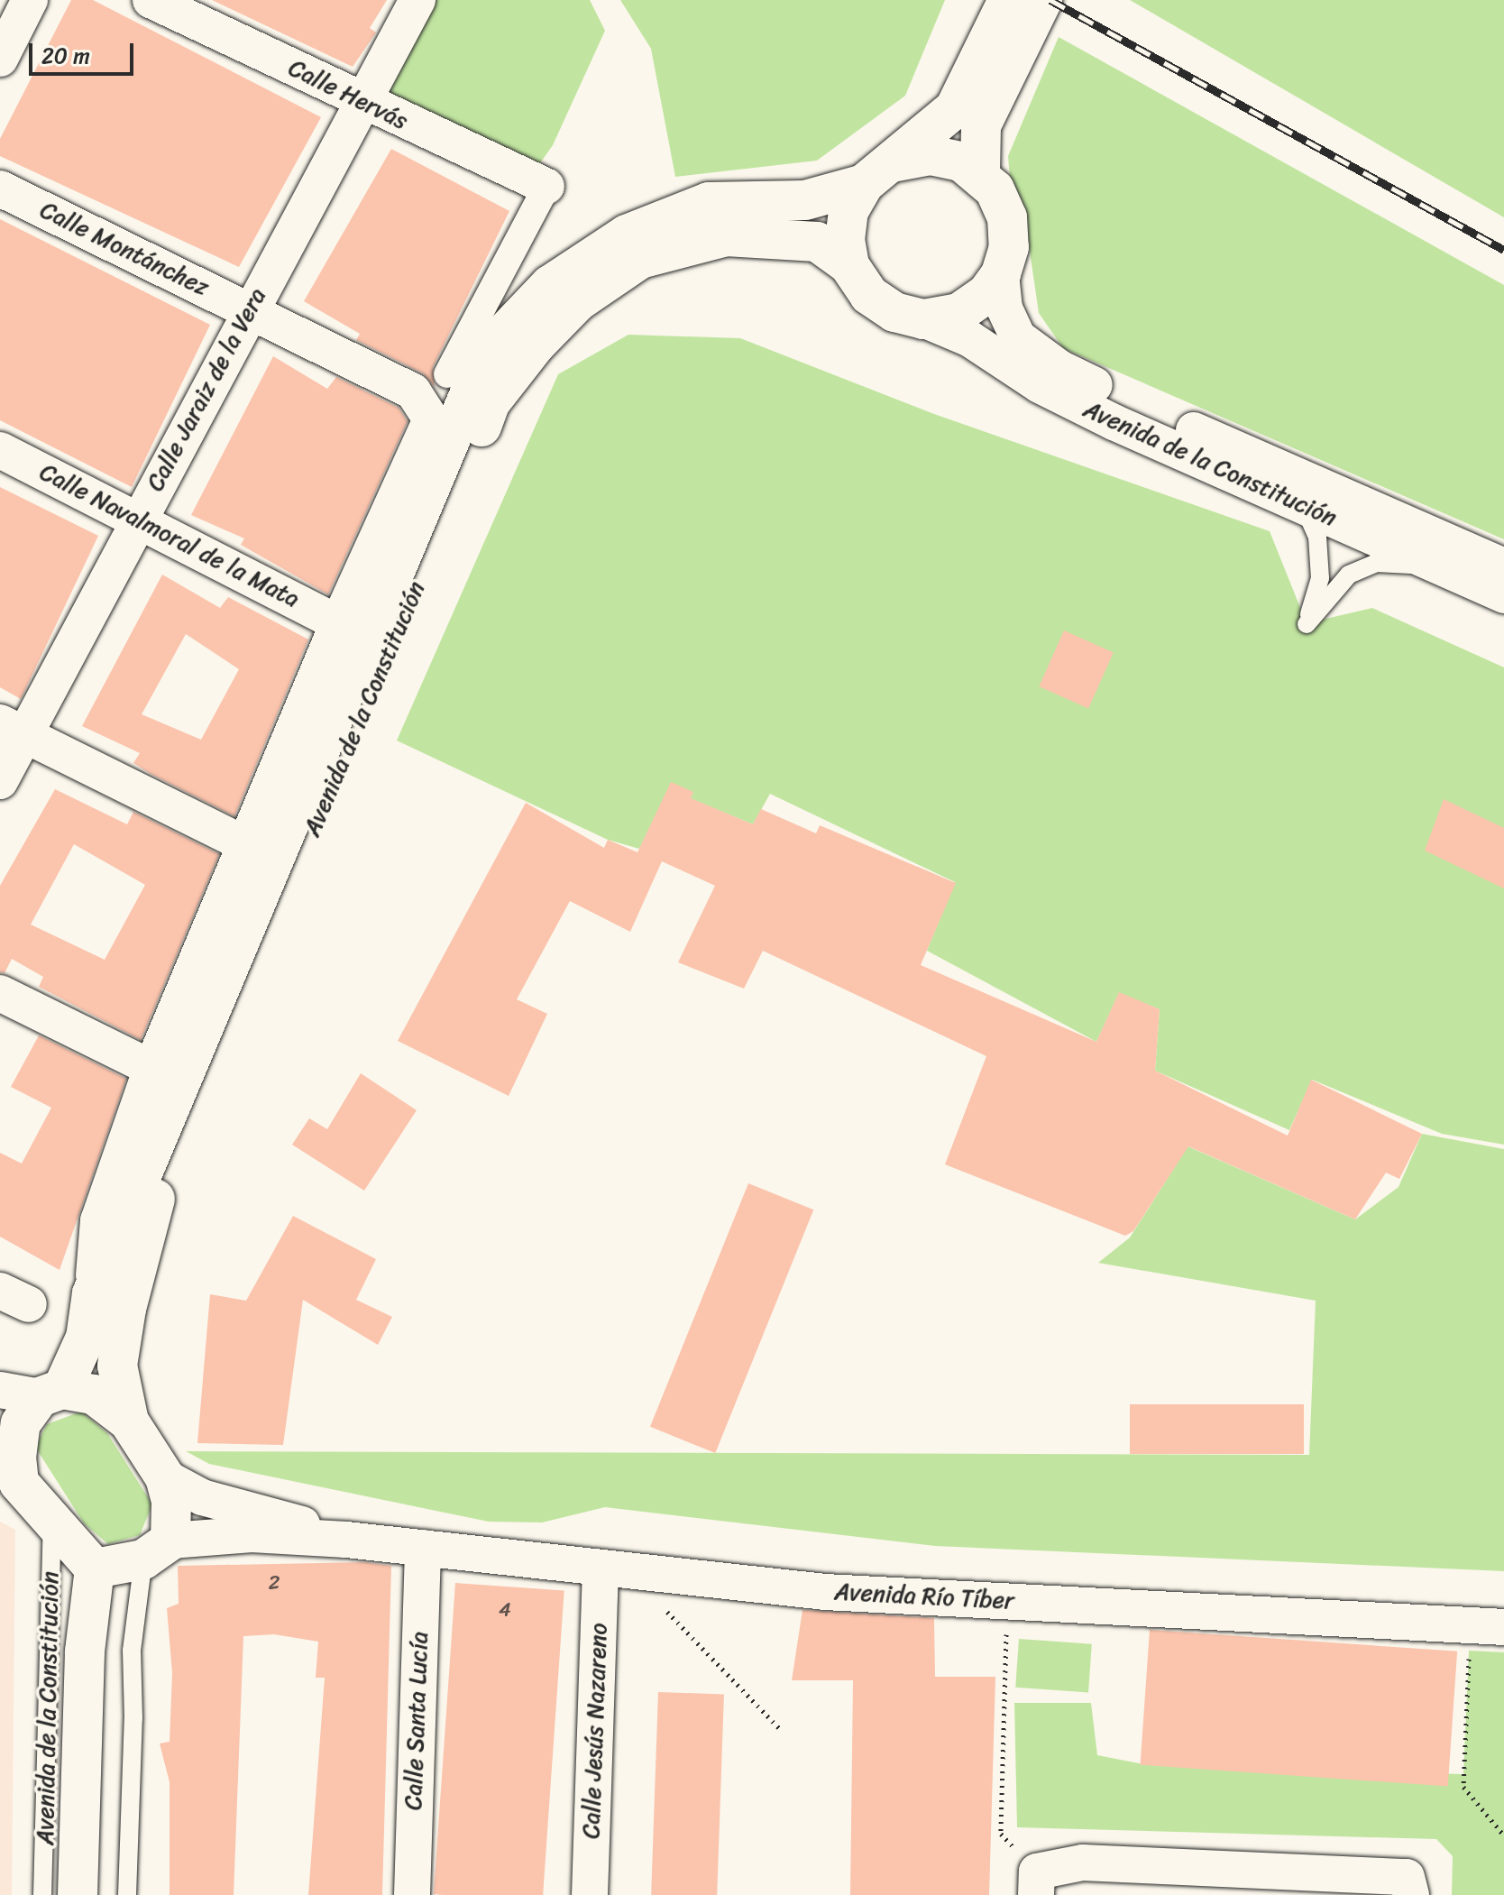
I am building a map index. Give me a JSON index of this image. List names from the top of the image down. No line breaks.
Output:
{"streets":{"main road":["Avenida de la Constitución"],"street":["Calle Hervás","Calle Montánchez","Calle Jaraiz de la Vera","Calle Navalmoral de la Mata","Avenida Río Tíber","Calle Santa Lucía","Calle Jesús Nazareno"]},"crossings":[["Calle Hervás","Calle Jaraiz de la Vera"],["Calle Montánchez","Calle Jaraiz de la Vera"],["Calle Montánchez","Avenida de la Constitución"],["Calle Jaraiz de la Vera","Calle Navalmoral de la Mata"],["Avenida de la Constitución","Calle Navalmoral de la Mata"],["Avenida de la Constitución","Avenida Río Tíber"],["Avenida Río Tíber","Calle Santa Lucía"],["Avenida Río Tíber","Calle Jesús Nazareno"]],"house_numbers":["2","4"],"scale_bar":"20 m"}
